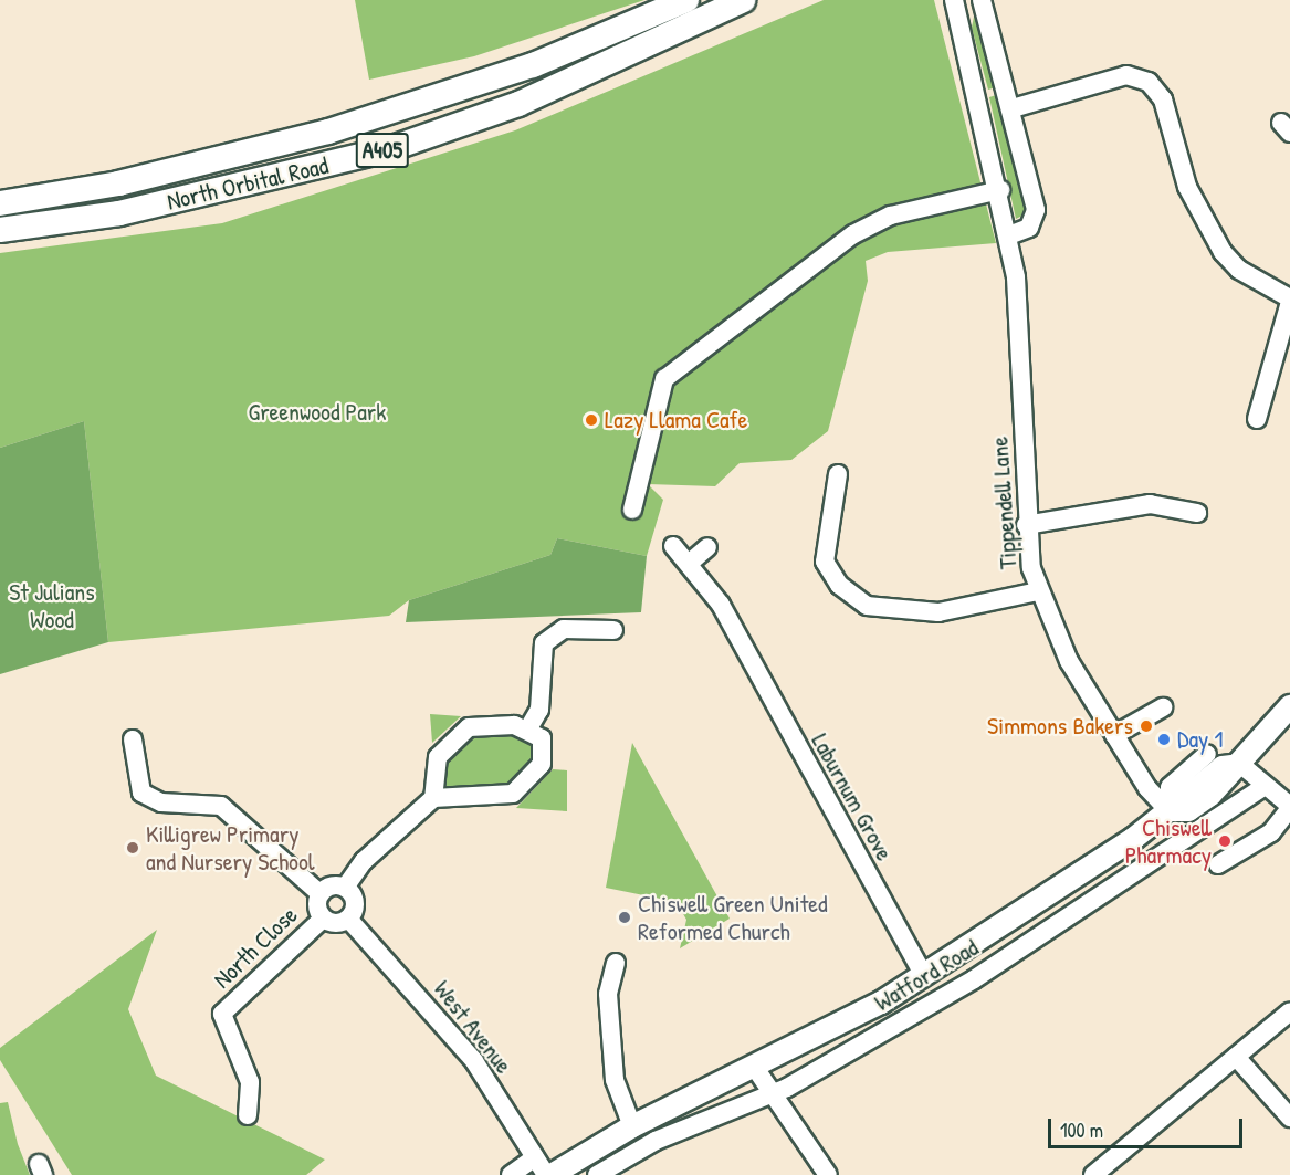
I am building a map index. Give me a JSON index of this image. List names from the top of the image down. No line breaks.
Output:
{"streets":{"highway":["A405","North Orbital Road"],"main road":["Watford Road"],"street":["Tippendell Lane","Laburnum Grove","North Close","West Avenue"]},"crossings":[["Tippendell Lane","Watford Road"],["Laburnum Grove","Watford Road"],["North Close","West Avenue"]],"parks":["Greenwood Park","St Julians Wood"],"places":["Lazy Llama Cafe","Simmons Bakers","Day 1","Chiswell Pharmacy","Killigrew Primary and Nursery School","Chiswell Green United Reformed Church"],"scale_bar":"100 m"}
